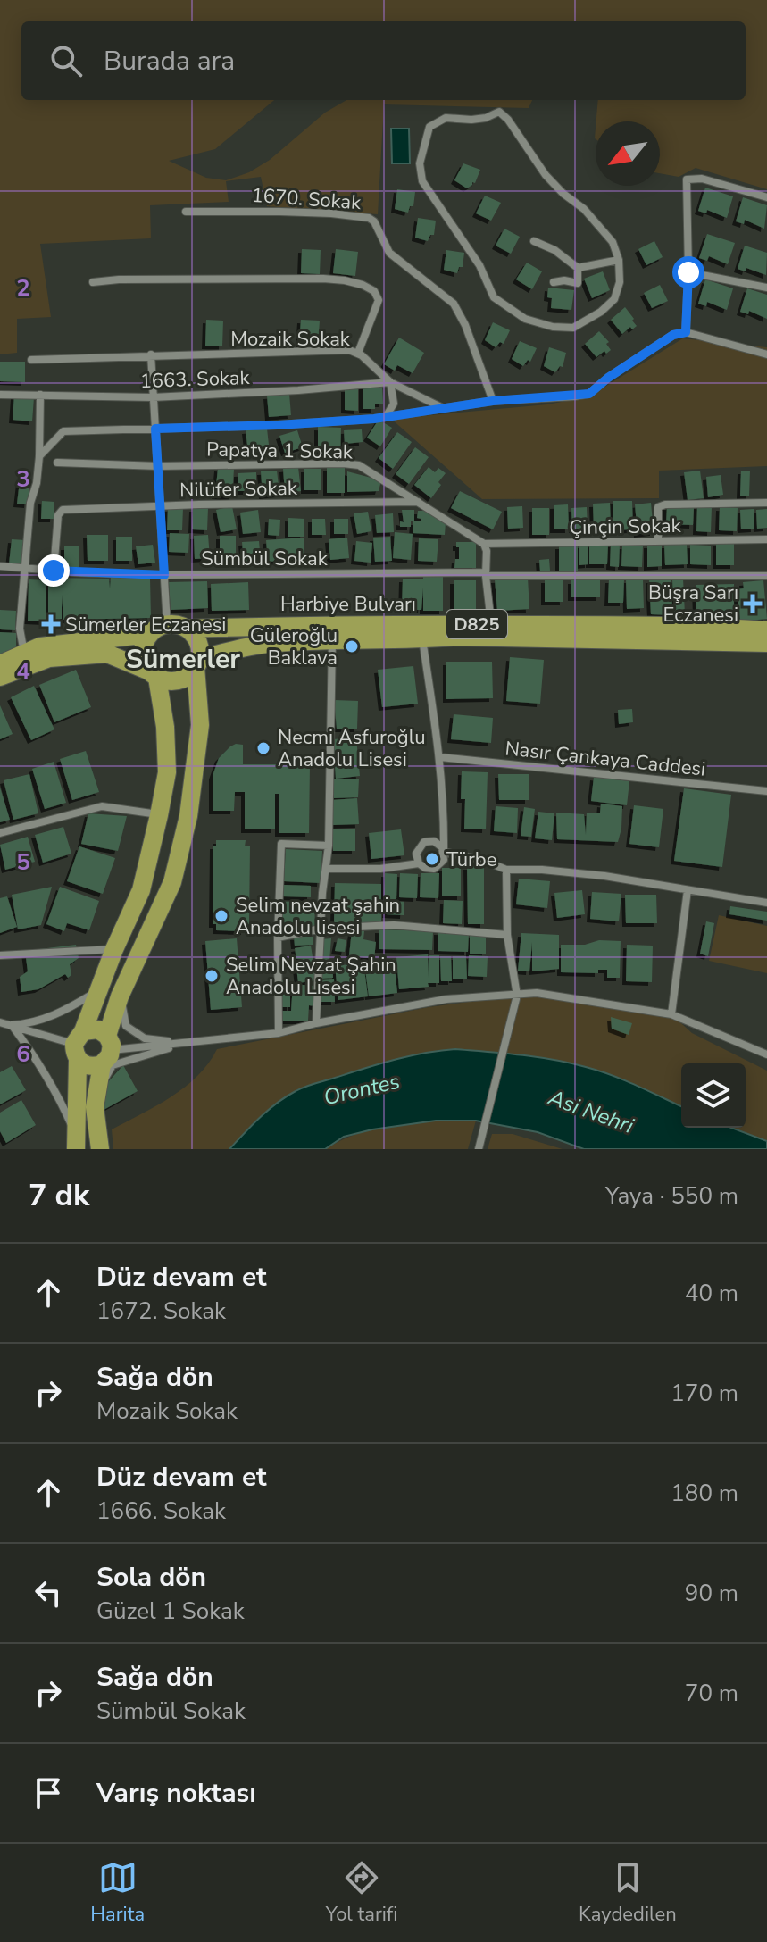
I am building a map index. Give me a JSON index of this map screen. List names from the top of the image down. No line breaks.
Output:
{"streets":{"main road":["Harbiye Bulvarı","D825"],"street":["1670. Sokak","Mozaik Sokak","1663. Sokak","Papatya 1 Sokak","Nilüfer Sokak","Çinçin Sokak","Sümbül Sokak","Nasır Çankaya Caddesi"]},"crossings":[["Mozaik Sokak","1663. Sokak"],["Papatya 1 Sokak","Nilüfer Sokak"],["Papatya 1 Sokak","Çinçin Sokak"],["Nilüfer Sokak","Sümbül Sokak"]],"districts":["Sümerler"],"water":["Orontes","Asi Nehri"],"places":{"health":["Büşra Sarı Eczanesi","Sümerler Eczanesi"],"other":["Güleroğlu Baklava","Necmi Asfuroğlu Anadolu Lisesi","Türbe","Selim nevzat şahin Anadolu lisesi","Selim Nevzat Şahin Anadolu Lisesi"]},"north":"bottom left","page":{"search":"Burada ara","heading":["7 dk","Yaya · 550 m"],"list":[["Düz devam et","1672. Sokak","40 m"],["Sağa dön","Mozaik Sokak","170 m"],["Düz devam et","1666. Sokak","180 m"],["Sola dön","Güzel 1 Sokak","90 m"],["Sağa dön","Sümbül Sokak","70 m"],"Varış noktası"],"nav":["Harita","Yol tarifi","Kaydedilen"]},"grid":{"rows":["2","3","4","5","6"]}}
